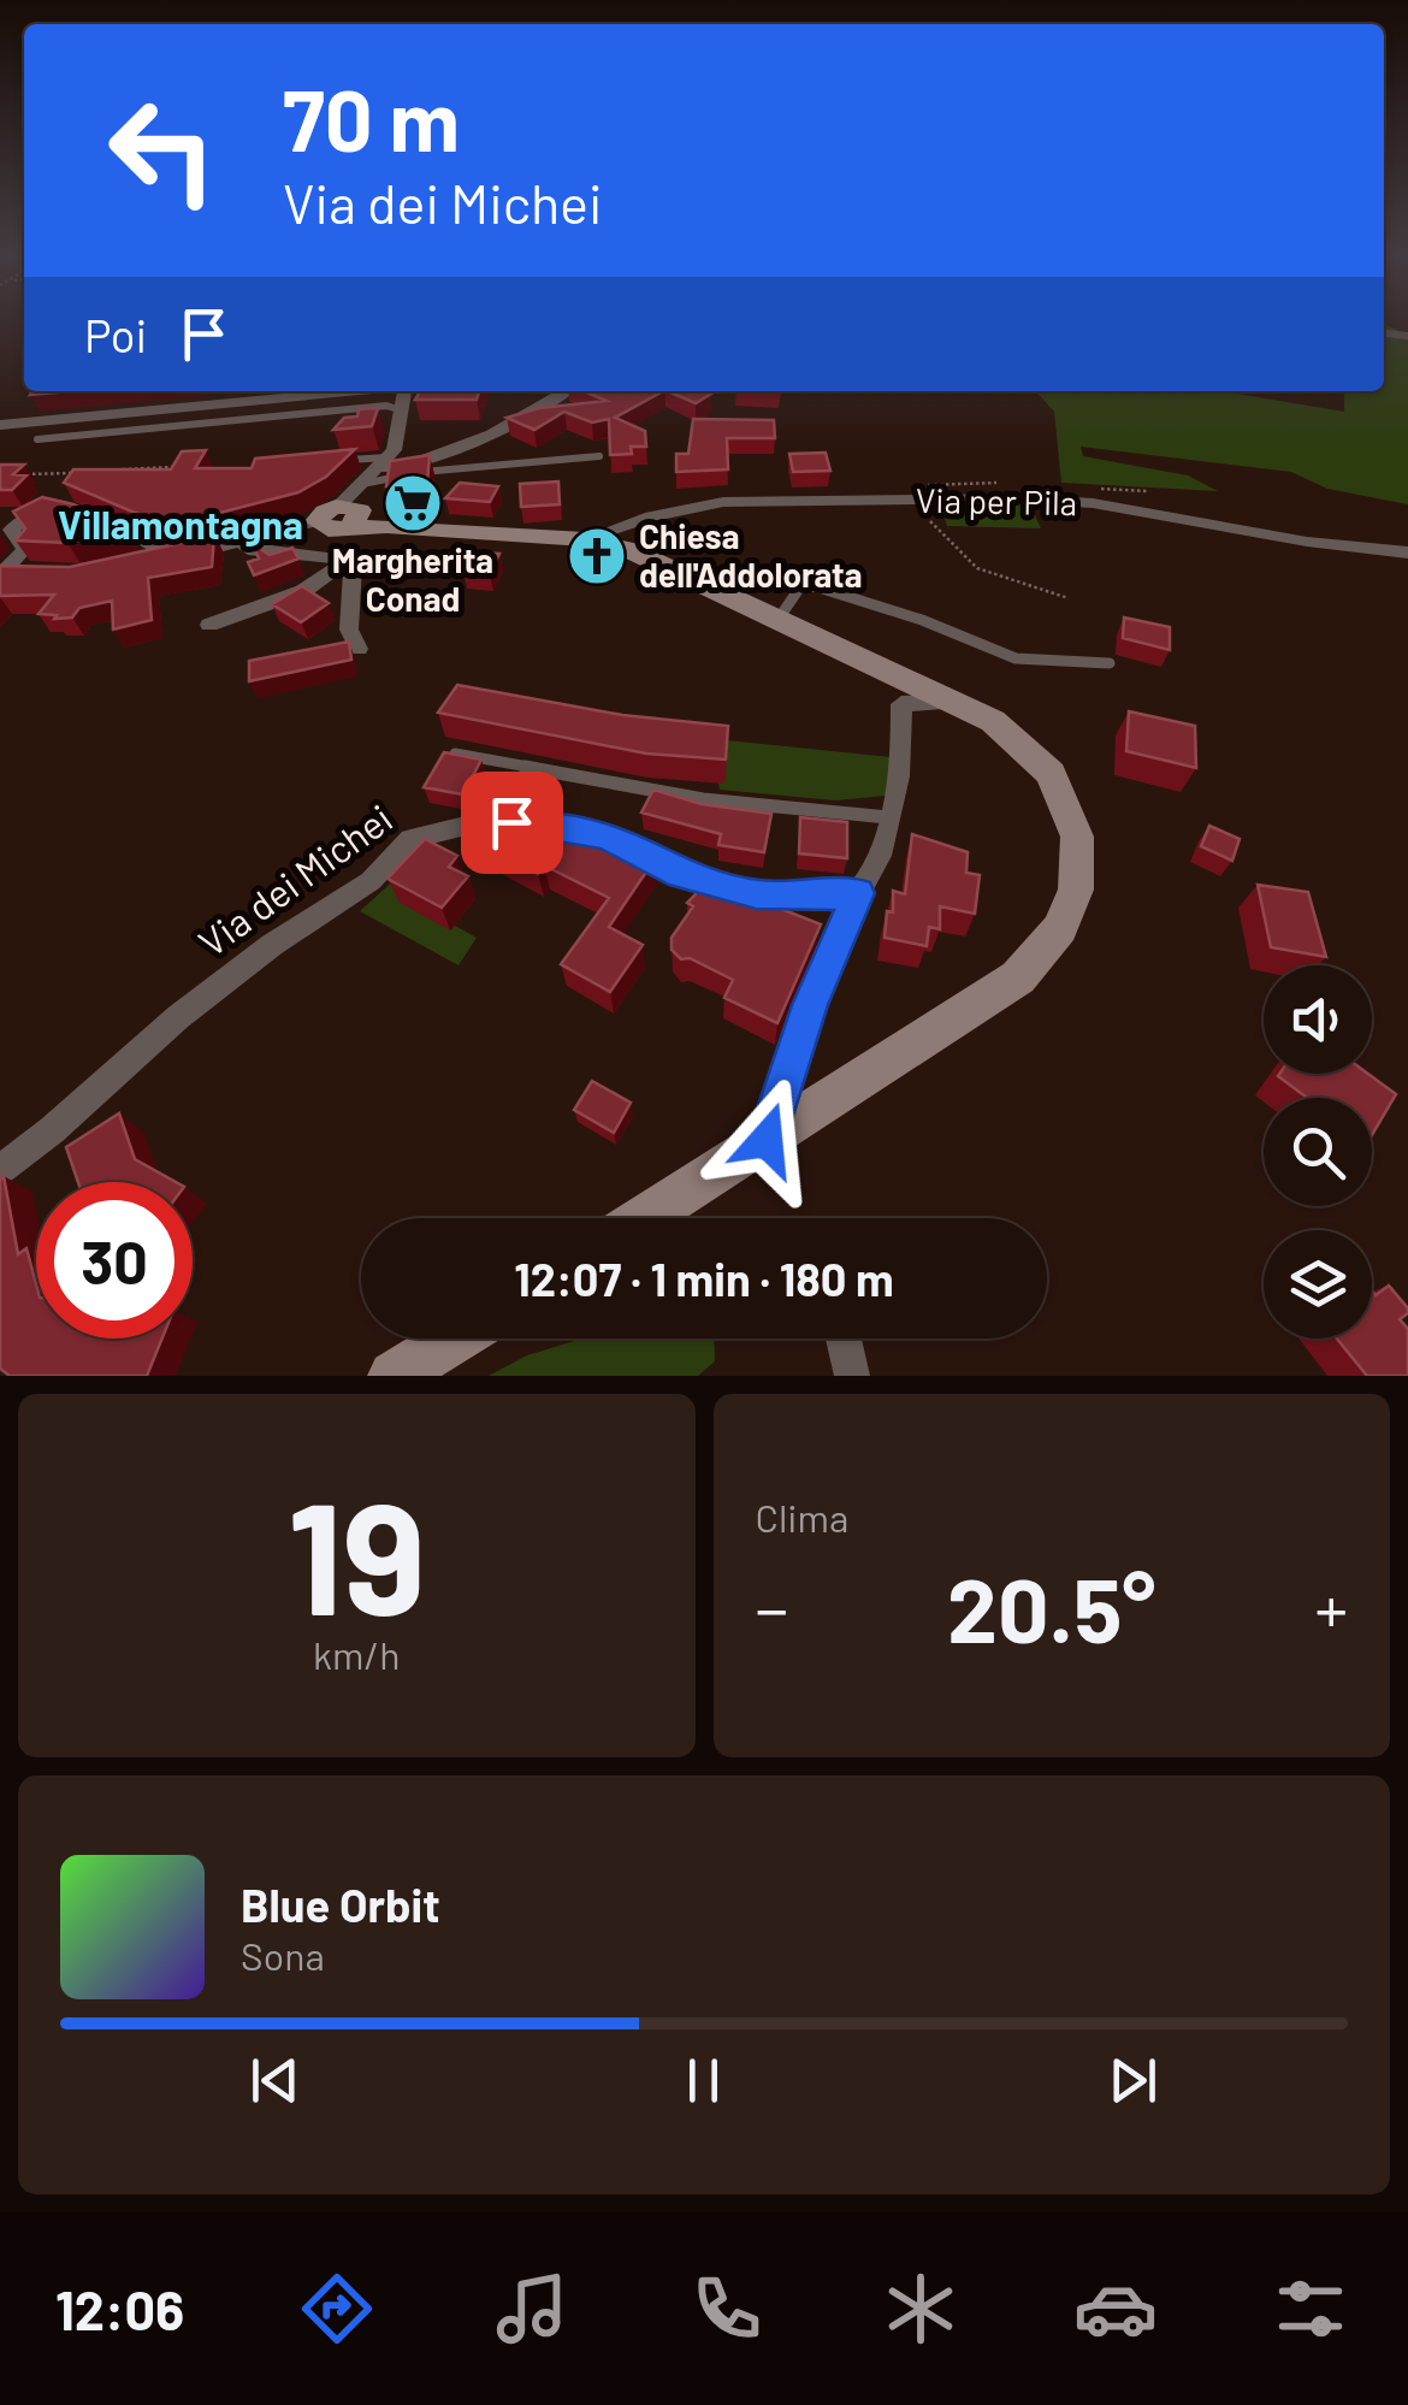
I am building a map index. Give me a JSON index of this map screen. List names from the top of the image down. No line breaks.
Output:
{"streets":{"street":["Via per Pila","Via dei Michei"]},"districts":["Villamontagna"],"places":{"supermarket":["Margherita Conad"],"church":["Chiesa dell'Addolorata"]},"page":{"turn":["70 m","Via dei Michei"],"then":"Poi","limit":"30","trip":"12:07 · 1 min · 180 m","tile":[["19","km/h"],"Clima"],"heat":["−","20.5°","+"],"song":["Blue Orbit","Sona"],"tabs":"12:06"}}
